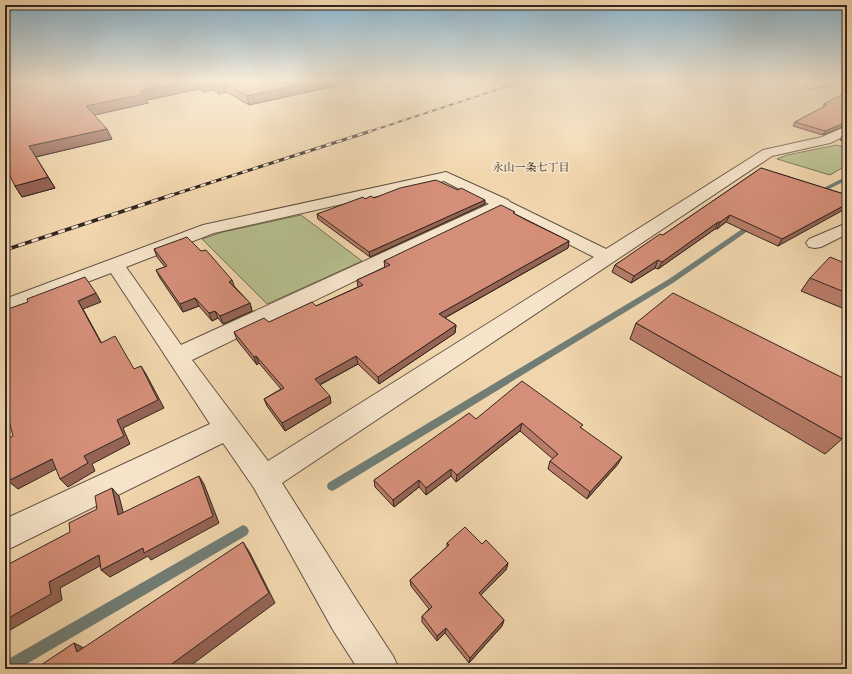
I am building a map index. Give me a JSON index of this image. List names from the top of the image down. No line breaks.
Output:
{"districts":["永山一条七丁目"]}
